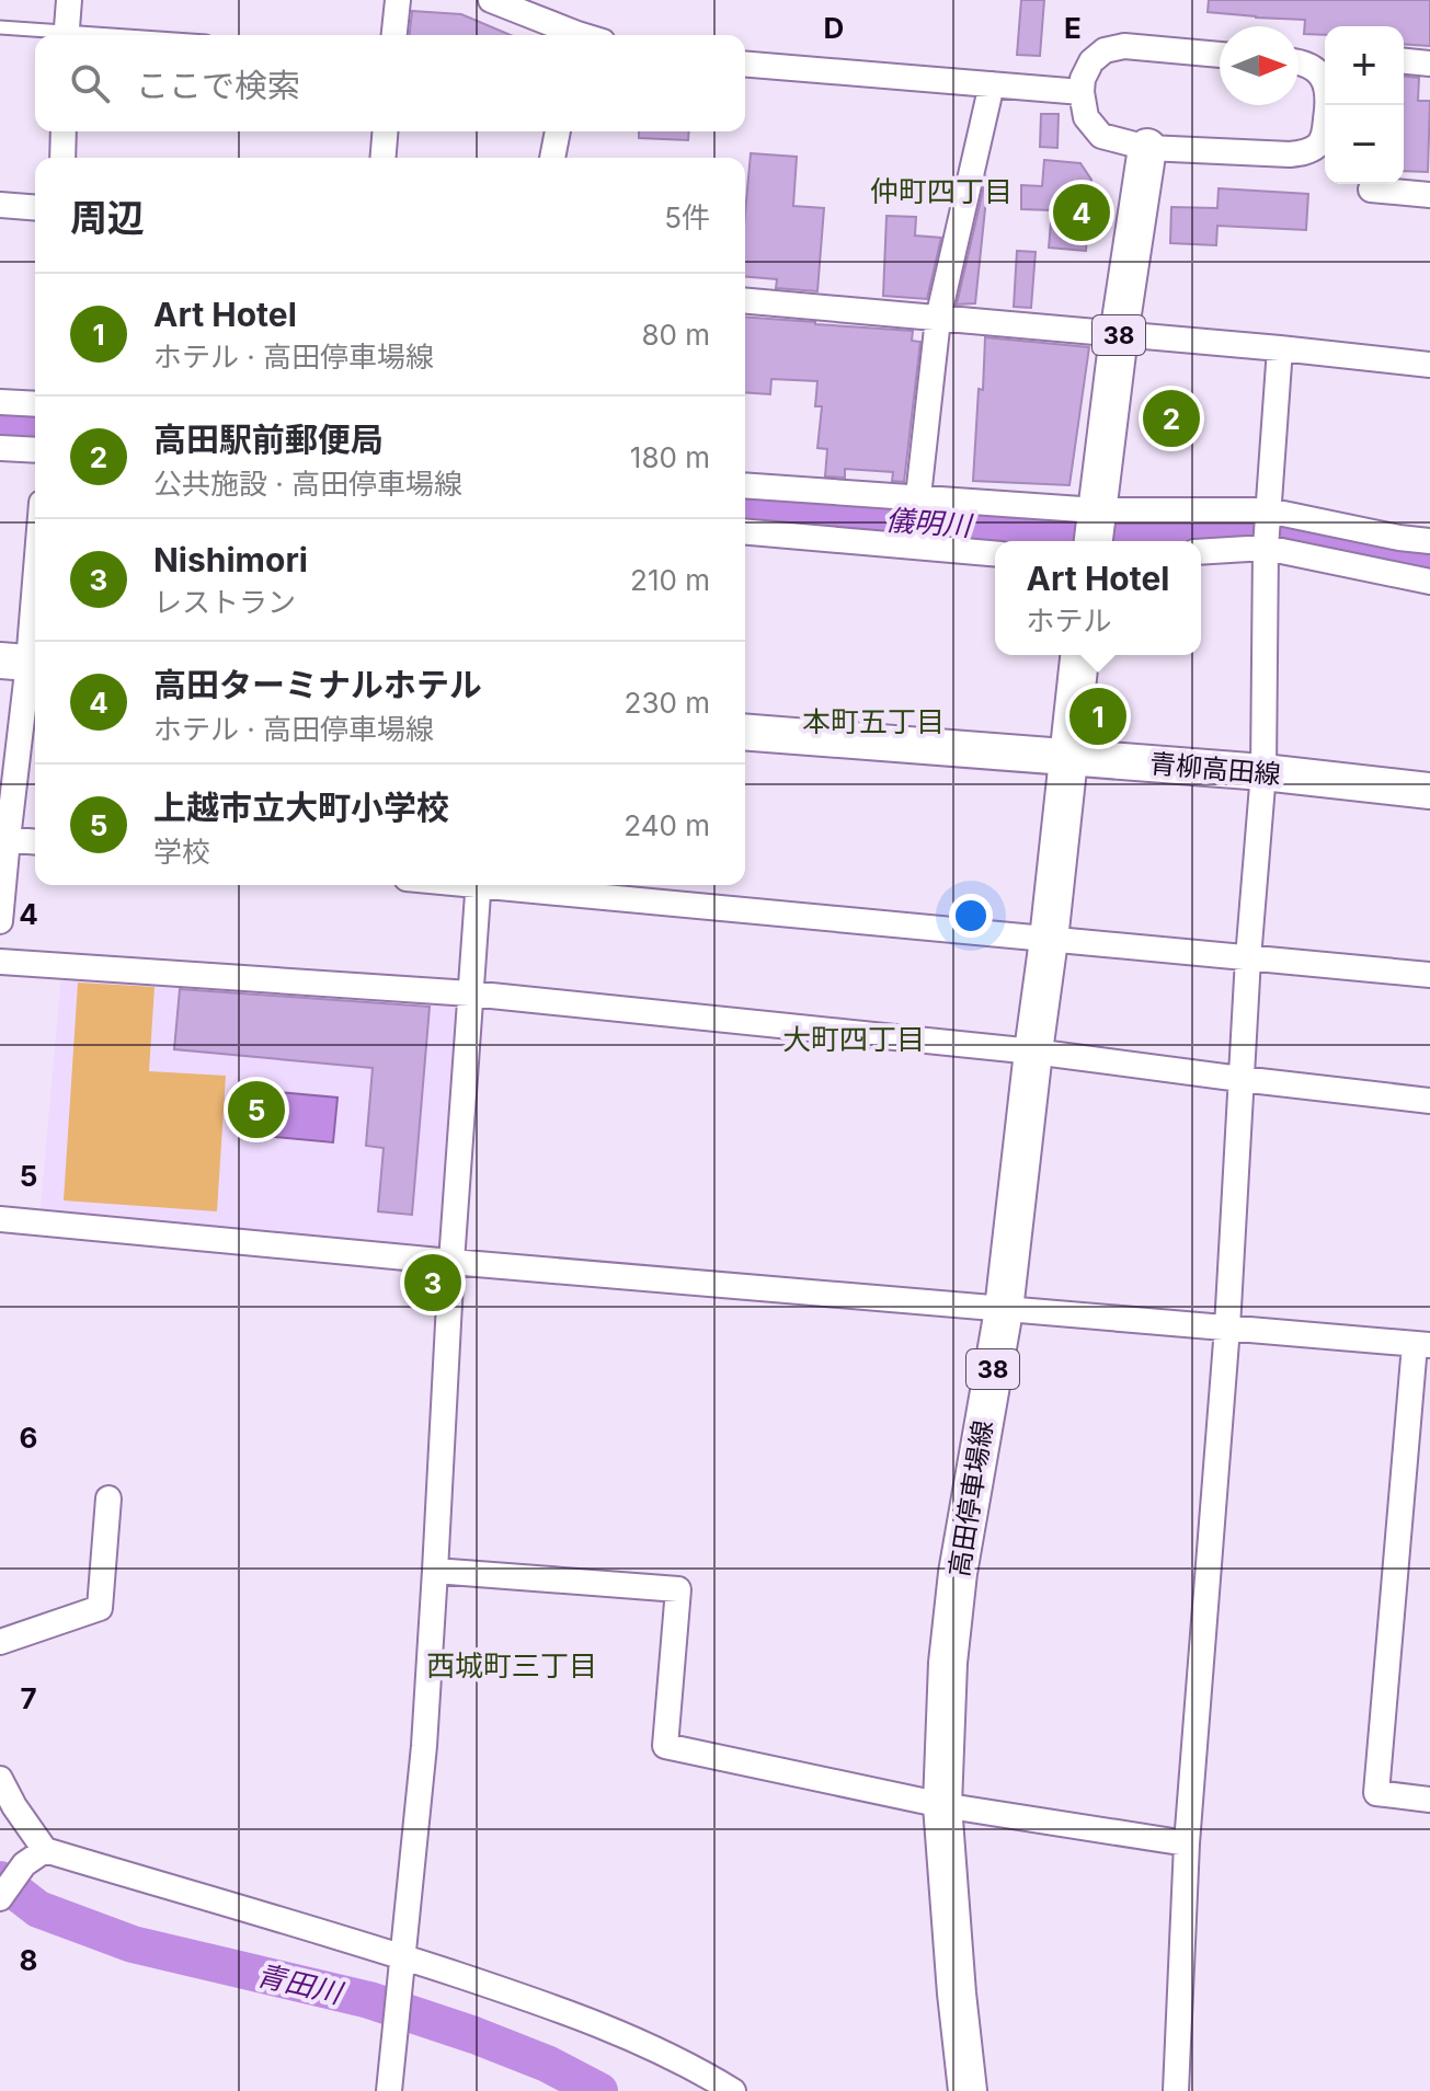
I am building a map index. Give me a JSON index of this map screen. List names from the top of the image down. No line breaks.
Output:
{"streets":{"main road":["38","青柳高田線","高田停車場線"]},"crossings":[["青柳高田線","高田停車場線"]],"districts":["仲町四丁目","本町五丁目","大町四丁目","西城町三丁目"],"water":["儀明川","青田川"],"north":"right","page":{"map_buttons":["+","−"],"search":"ここで検索","heading":["周辺","5件"],"pins":["4","2","1","5","3"],"list":[{"mark":"1","name":"Art Hotel","note":"ホテル · 高田停車場線","value":"80 m"},{"mark":"2","name":"高田駅前郵便局","note":"公共施設 · 高田停車場線","value":"180 m"},{"mark":"3","name":"Nishimori","note":"レストラン","value":"210 m"},{"mark":"4","name":"高田ターミナルホテル","note":"ホテル · 高田停車場線","value":"230 m"},{"mark":"5","name":"上越市立大町小学校","note":"学校","value":"240 m"}],"popup":["Art Hotel","ホテル"]},"grid":{"columns":["D","E"],"rows":["4","5","6","7","8"]}}
